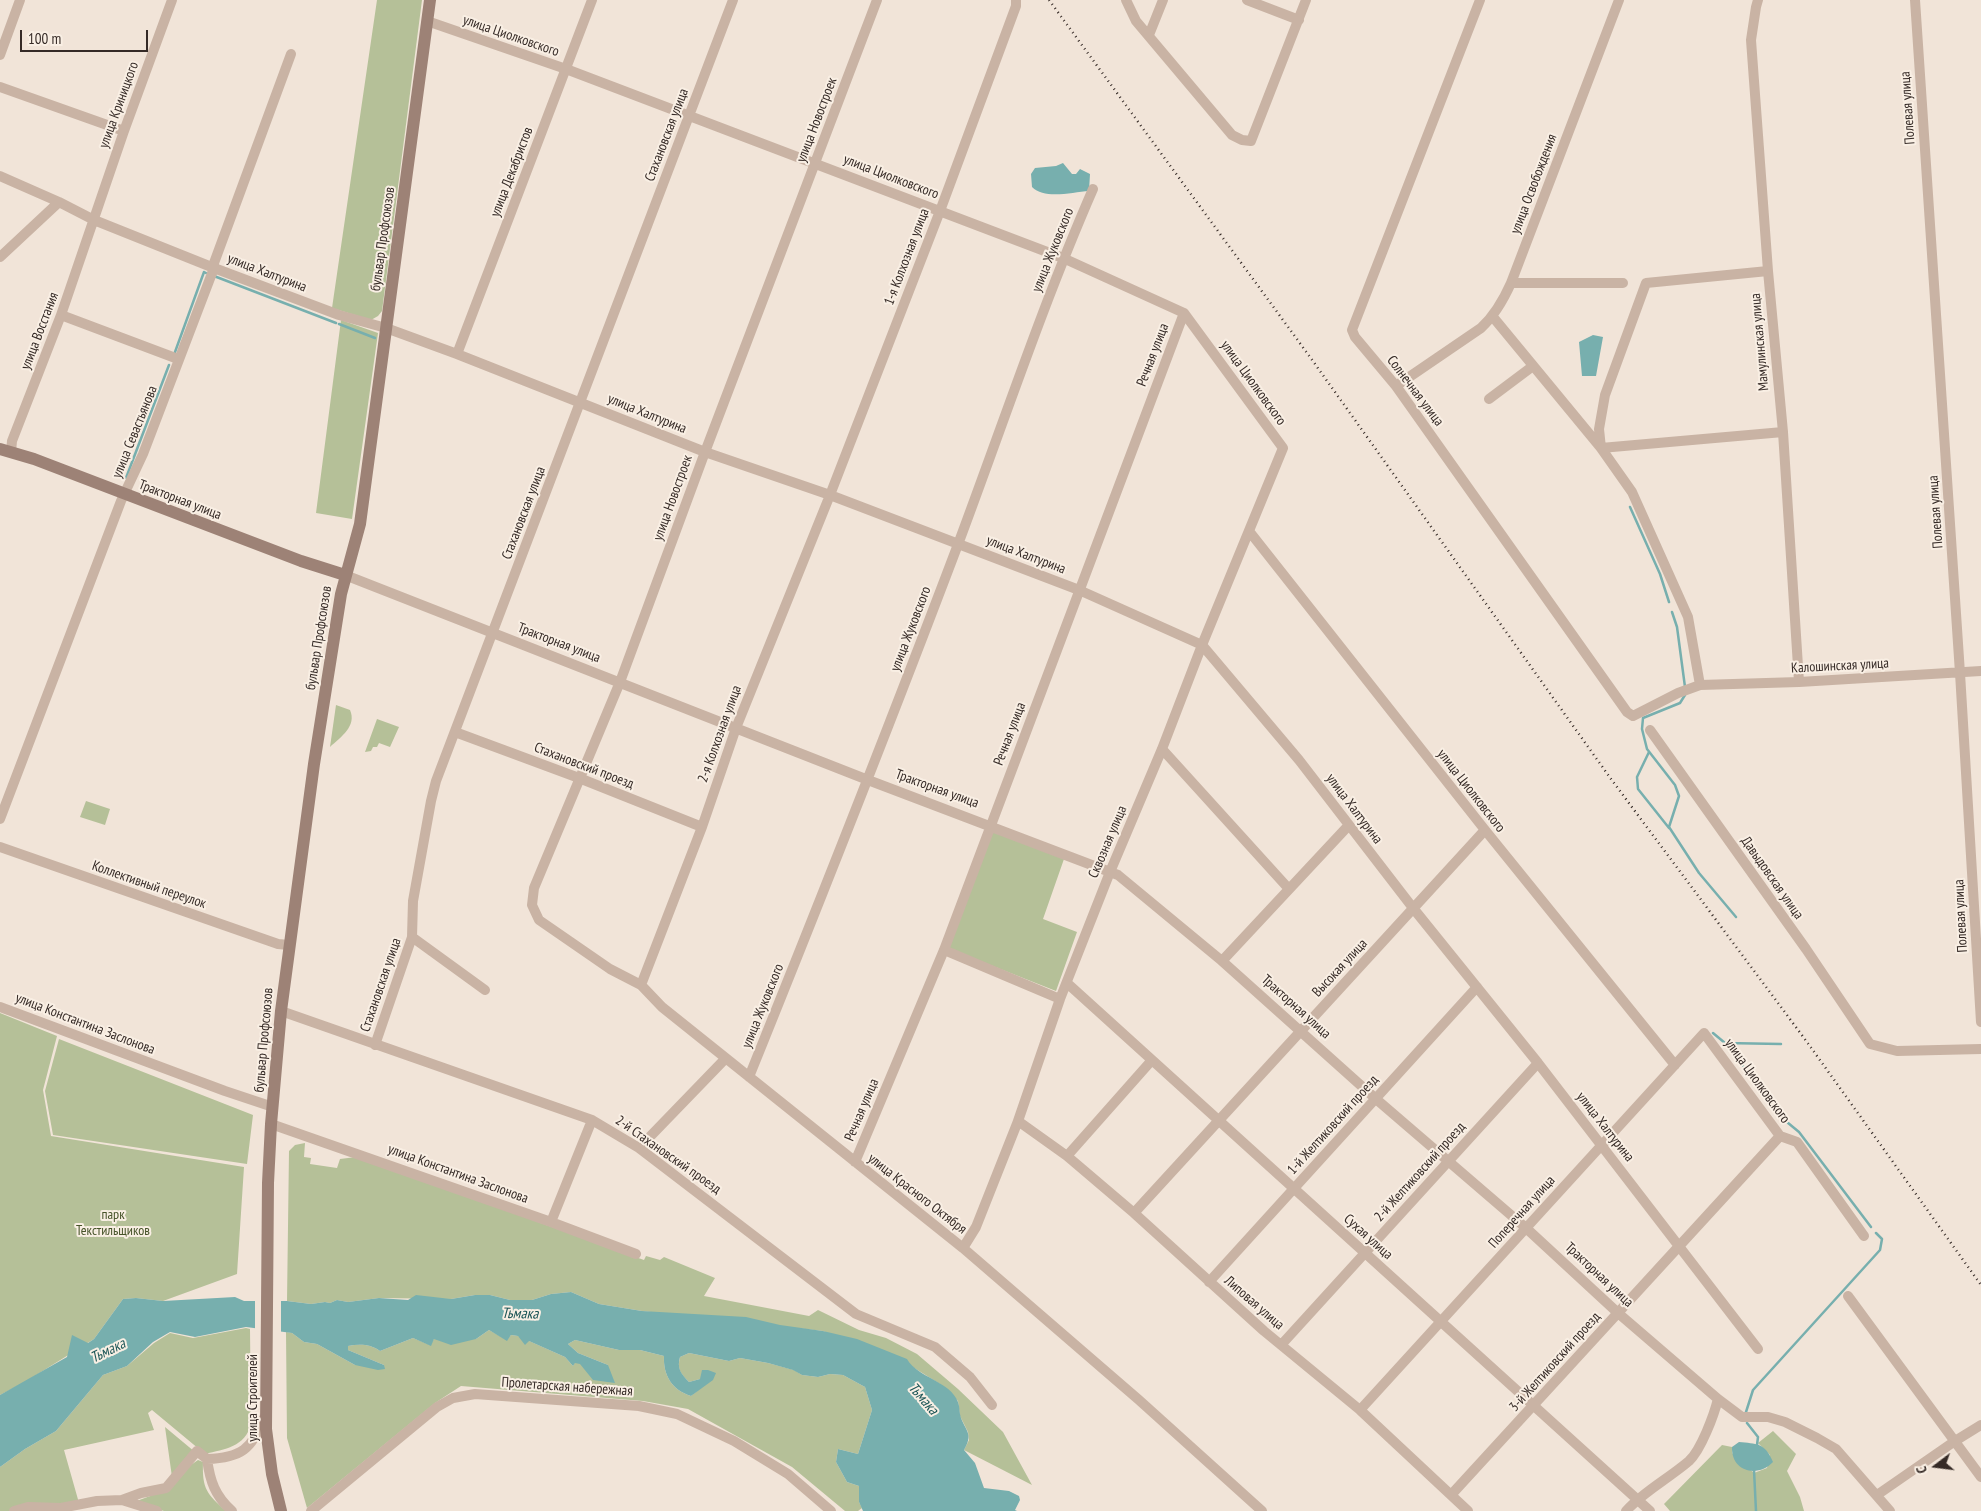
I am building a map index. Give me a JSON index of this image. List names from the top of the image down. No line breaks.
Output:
{"streets":{"main road":["бульвар Профсоюзов","Тракторная улица","улица Строителей"],"street":["улица Циолковского","улица Криницкого","Полевая улица","улица Новостроек","Стахановская улица","улица Декабристов","улица Освобождения","улица Жуковского","1-я Колхозная улица","улица Халтурина","улица Восстания","Мамулинская улица","Речная улица","Солнечная улица","улица Севастьянова","Калошинская улица","2-я Колхозная улица","Стахановский проезд","Сквозная улица","Давыдовская улица","Коллективный переулок","Высокая улица","улица Константина Заслонова","1-й Желтиковский проезд","2-й Стахановский проезд","2-й Желтиковский проезд","улица Красного Октября","Поперечная улица","Сухая улица","Липовая улица","3-й Желтиковский проезд","Пролетарская набережная"]},"crossings":[["улица Циолковского","улица Новостроек"],["улица Циолковского","Стахановская улица"],["улица Циолковского","улица Декабристов"],["улица Циолковского","бульвар Профсоюзов"],["улица Циолковского","улица Жуковского"],["улица Циолковского","1-я Колхозная улица"],["улица Циолковского","Речная улица"],["улица Циолковского","Сквозная улица"],["улица Циолковского","Высокая улица"],["улица Циолковского","Поперечная улица"],["улица Циолковского","3-й Желтиковский проезд"],["улица Криницкого","улица Халтурина"],["улица Криницкого","улица Восстания"],["Полевая улица","Калошинская улица"],["улица Новостроек","улица Халтурина"],["улица Новостроек","Тракторная улица"],["улица Новостроек","Стахановский проезд"],["улица Новостроек","улица Красного Октября"],["Стахановская улица","улица Халтурина"],["Стахановская улица","Тракторная улица"],["Стахановская улица","Стахановский проезд"],["Стахановская улица","2-й Стахановский проезд"],["улица Декабристов","улица Халтурина"],["бульвар Профсоюзов","улица Халтурина"],["бульвар Профсоюзов","Тракторная улица"],["бульвар Профсоюзов","Коллективный переулок"],["бульвар Профсоюзов","улица Константина Заслонова"],["бульвар Профсоюзов","2-й Стахановский проезд"],["бульвар Профсоюзов","улица Строителей"],["улица Жуковского","улица Халтурина"],["улица Жуковского","Тракторная улица"],["улица Жуковского","улица Красного Октября"],["1-я Колхозная улица","улица Халтурина"],["1-я Колхозная улица","2-я Колхозная улица"],["улица Халтурина","улица Восстания"],["улица Халтурина","Речная улица"],["улица Халтурина","улица Севастьянова"],["улица Халтурина","2-я Колхозная улица"],["улица Халтурина","Сквозная улица"],["улица Халтурина","Высокая улица"],["улица Халтурина","1-й Желтиковский проезд"],["улица Халтурина","2-й Желтиковский проезд"],["улица Халтурина","Поперечная улица"],["улица Халтурина","3-й Желтиковский проезд"],["улица Восстания","Тракторная улица"],["Мамулинская улица","Калошинская улица"],["Речная улица","Тракторная улица"],["Речная улица","улица Красного Октября"],["Солнечная улица","Калошинская улица"],["улица Севастьянова","Тракторная улица"],["Тракторная улица","2-я Колхозная улица"],["Тракторная улица","Сквозная улица"],["Тракторная улица","Высокая улица"],["Тракторная улица","1-й Желтиковский проезд"],["Тракторная улица","2-й Желтиковский проезд"],["Тракторная улица","Поперечная улица"],["Тракторная улица","3-й Желтиковский проезд"],["2-я Колхозная улица","Стахановский проезд"],["2-я Колхозная улица","улица Красного Октября"],["Сквозная улица","улица Красного Октября"],["Сквозная улица","Сухая улица"],["Сквозная улица","Липовая улица"],["Высокая улица","Сухая улица"],["Высокая улица","Липовая улица"],["1-й Желтиковский проезд","Сухая улица"],["1-й Желтиковский проезд","Липовая улица"],["2-й Желтиковский проезд","Сухая улица"],["2-й Желтиковский проезд","Липовая улица"],["Поперечная улица","Сухая улица"],["Поперечная улица","Липовая улица"],["Сухая улица","3-й Желтиковский проезд"],["Липовая улица","3-й Желтиковский проезд"]],"water":["Тьмака"],"parks":["парк Текстильщиков"],"scale_bar":"100 m","north":"left"}
